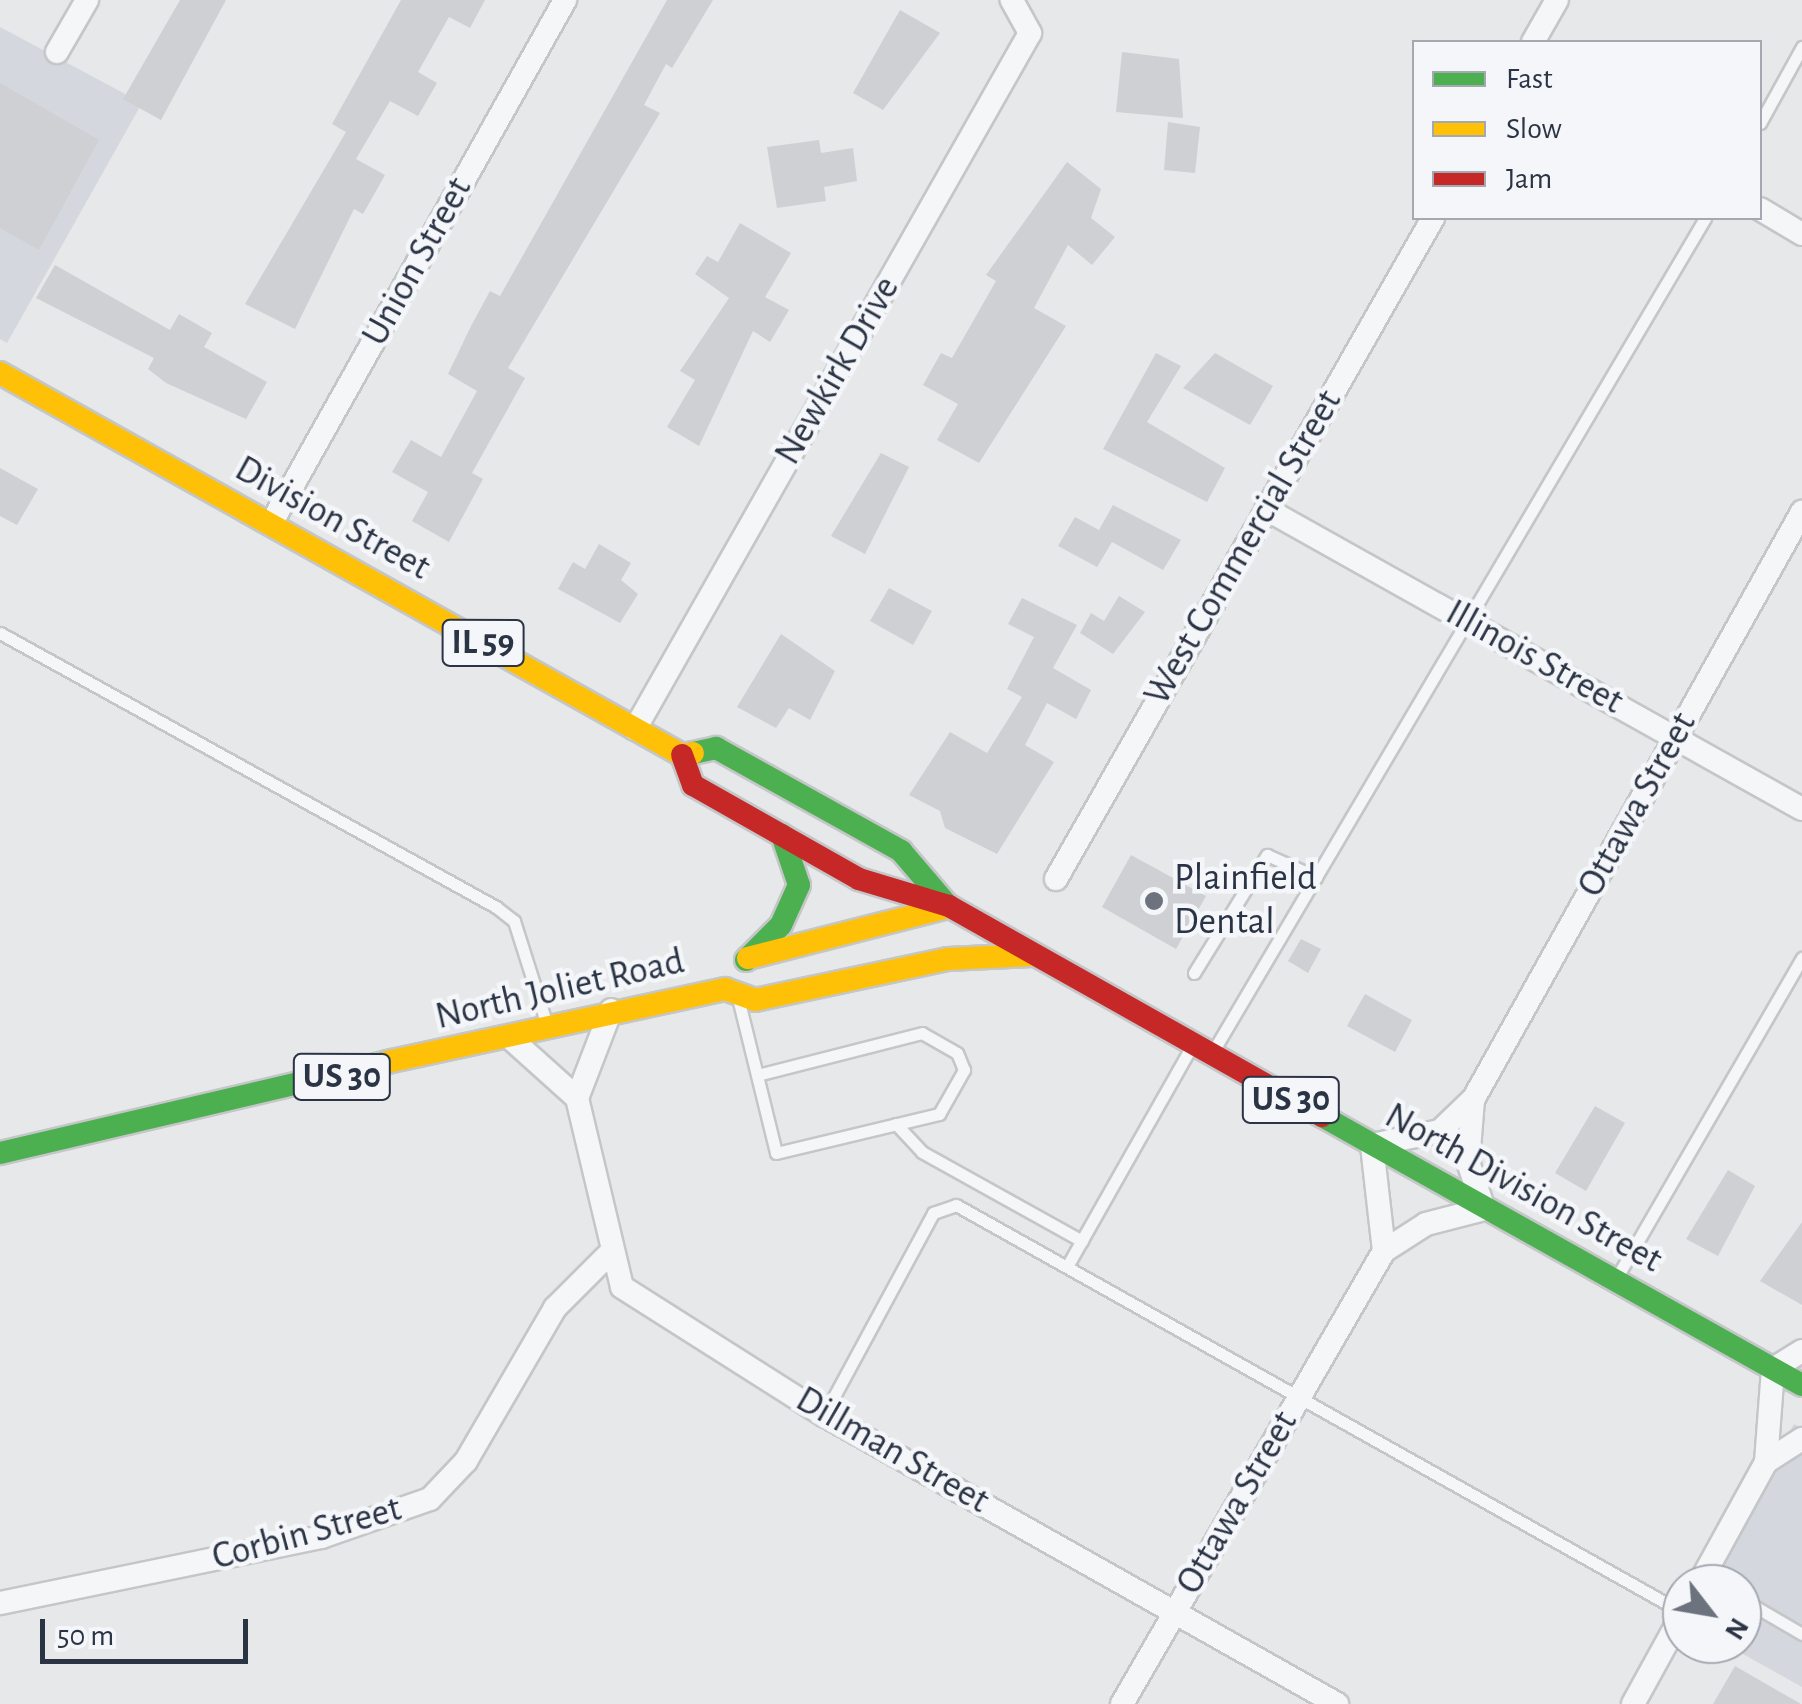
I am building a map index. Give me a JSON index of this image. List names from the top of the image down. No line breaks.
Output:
{"streets":{"main road":["Division Street","IL 59","North Joliet Road","US 30","North Division Street"],"street":["Union Street","Newkirk Drive","West Commercial Street","Illinois Street","Ottawa Street","Dillman Street","Corbin Street"]},"crossings":[["Union Street","Division Street"],["Newkirk Drive","Division Street"],["Division Street","North Joliet Road"],["Division Street","North Division Street"],["West Commercial Street","Illinois Street"],["Illinois Street","Ottawa Street"],["Ottawa Street","North Division Street"],["Ottawa Street","Dillman Street"],["North Joliet Road","North Division Street"],["Dillman Street","Corbin Street"]],"places":["Plainfield Dental"],"legend":["Fast","Slow","Jam"],"scale_bar":"50 m","north":"bottom right"}
